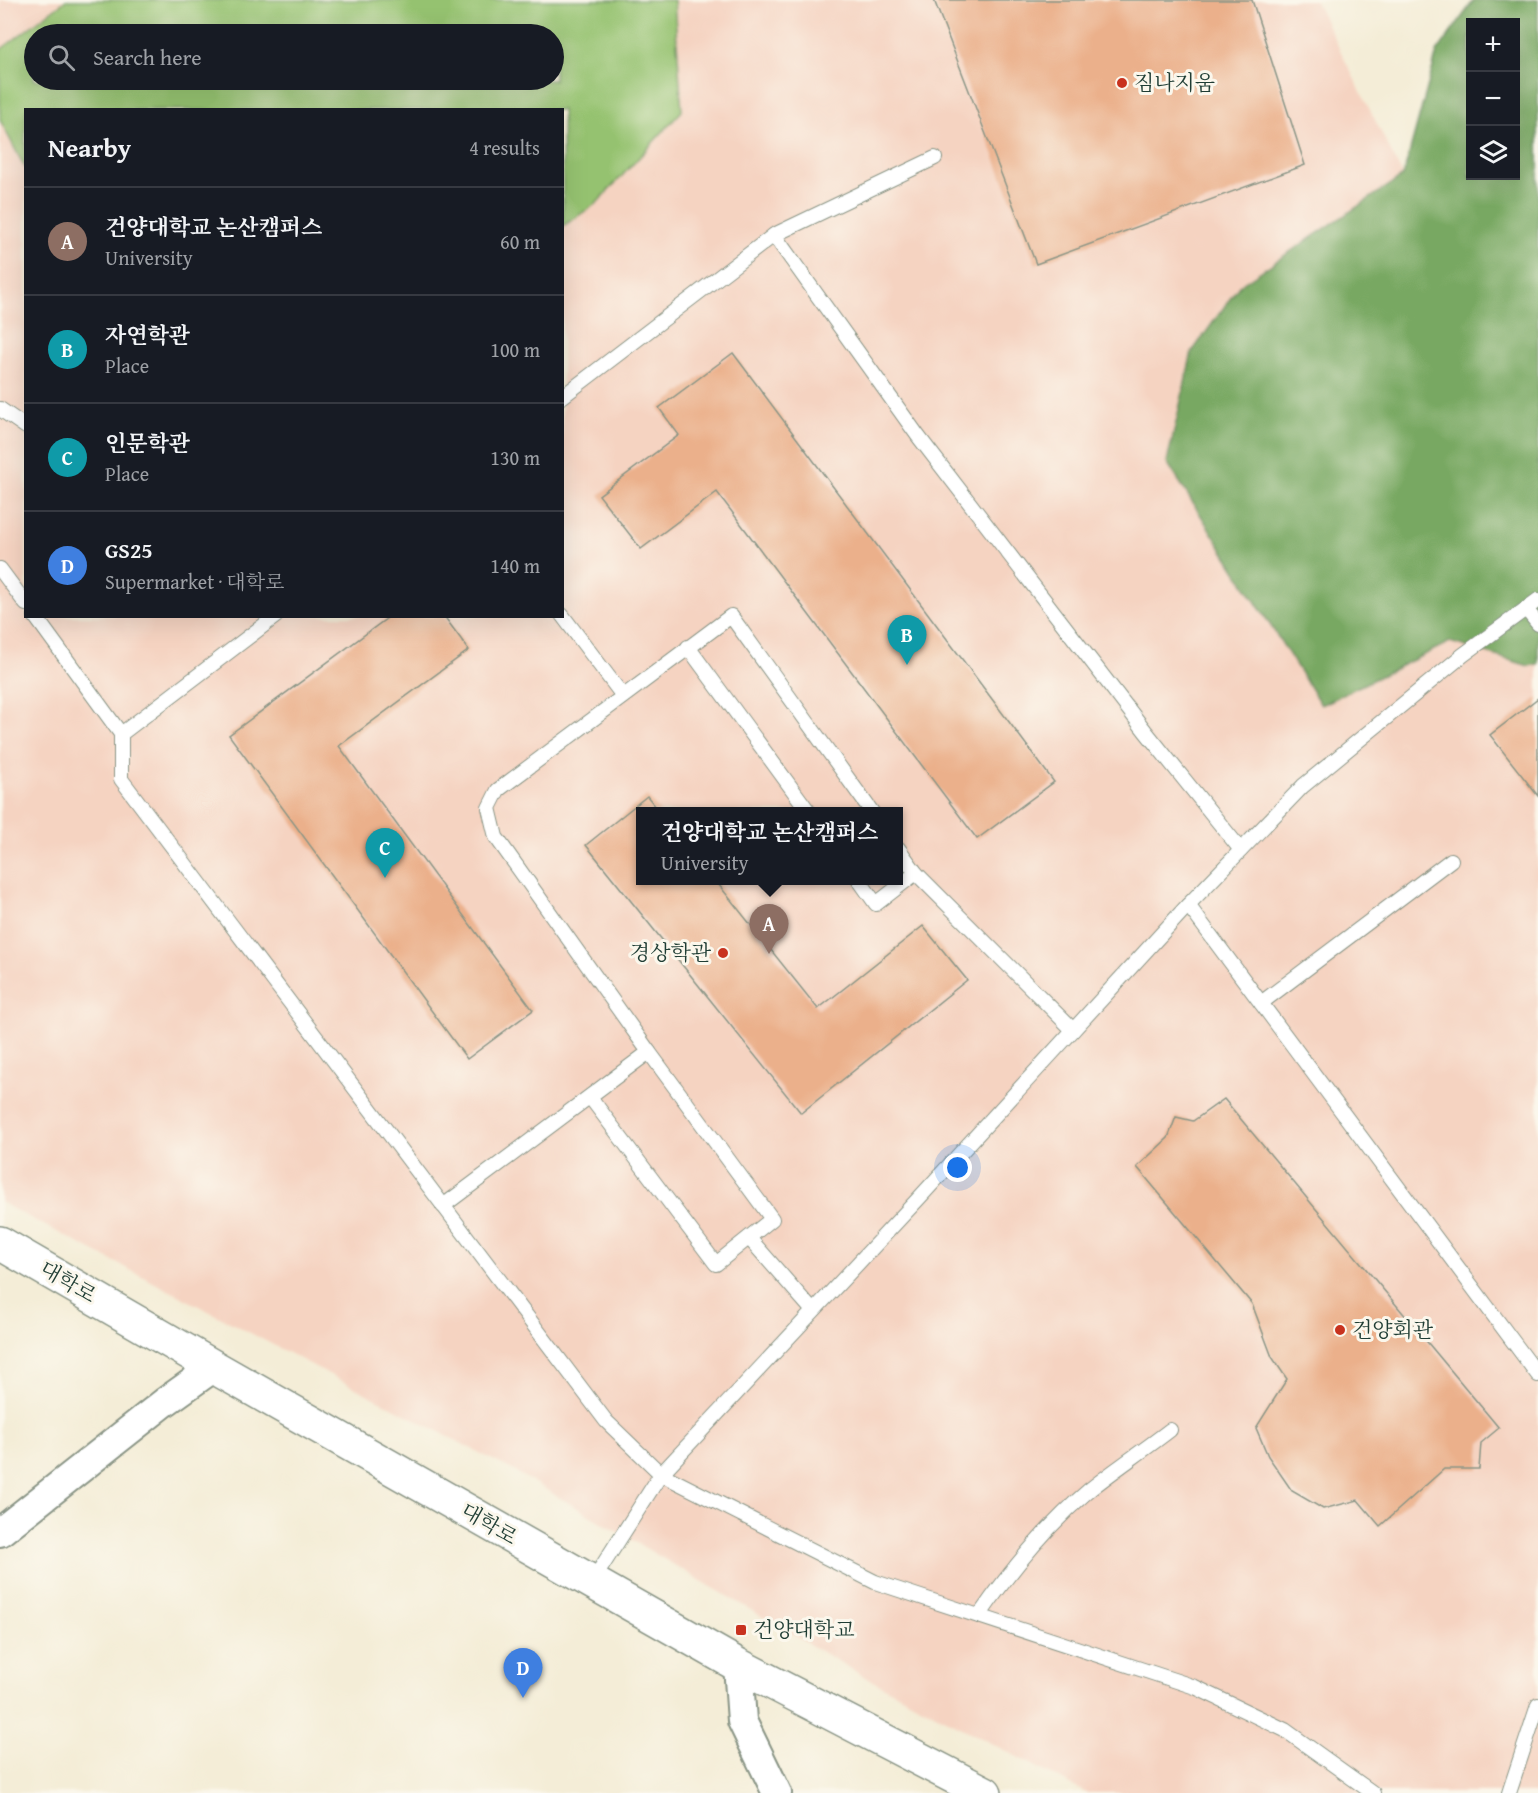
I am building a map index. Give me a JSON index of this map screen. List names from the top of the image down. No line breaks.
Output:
{"streets":{"street":["대학로"]},"places":{"other":["짐나지움","경상학관","건양회관"],"transit":["건양대학교"]},"page":{"map_buttons":["+","−"],"search":"Search here","heading":["Nearby","4 results"],"list":[{"mark":"A","name":"건양대학교 논산캠퍼스","note":"University","value":"60 m"},{"mark":"B","name":"자연학관","note":"Place","value":"100 m"},{"mark":"C","name":"인문학관","note":"Place","value":"130 m"},{"mark":"D","name":"GS25","note":"Supermarket · 대학로","value":"140 m"}],"pins":["B","C","A","D"],"popup":["건양대학교 논산캠퍼스","University"]}}
